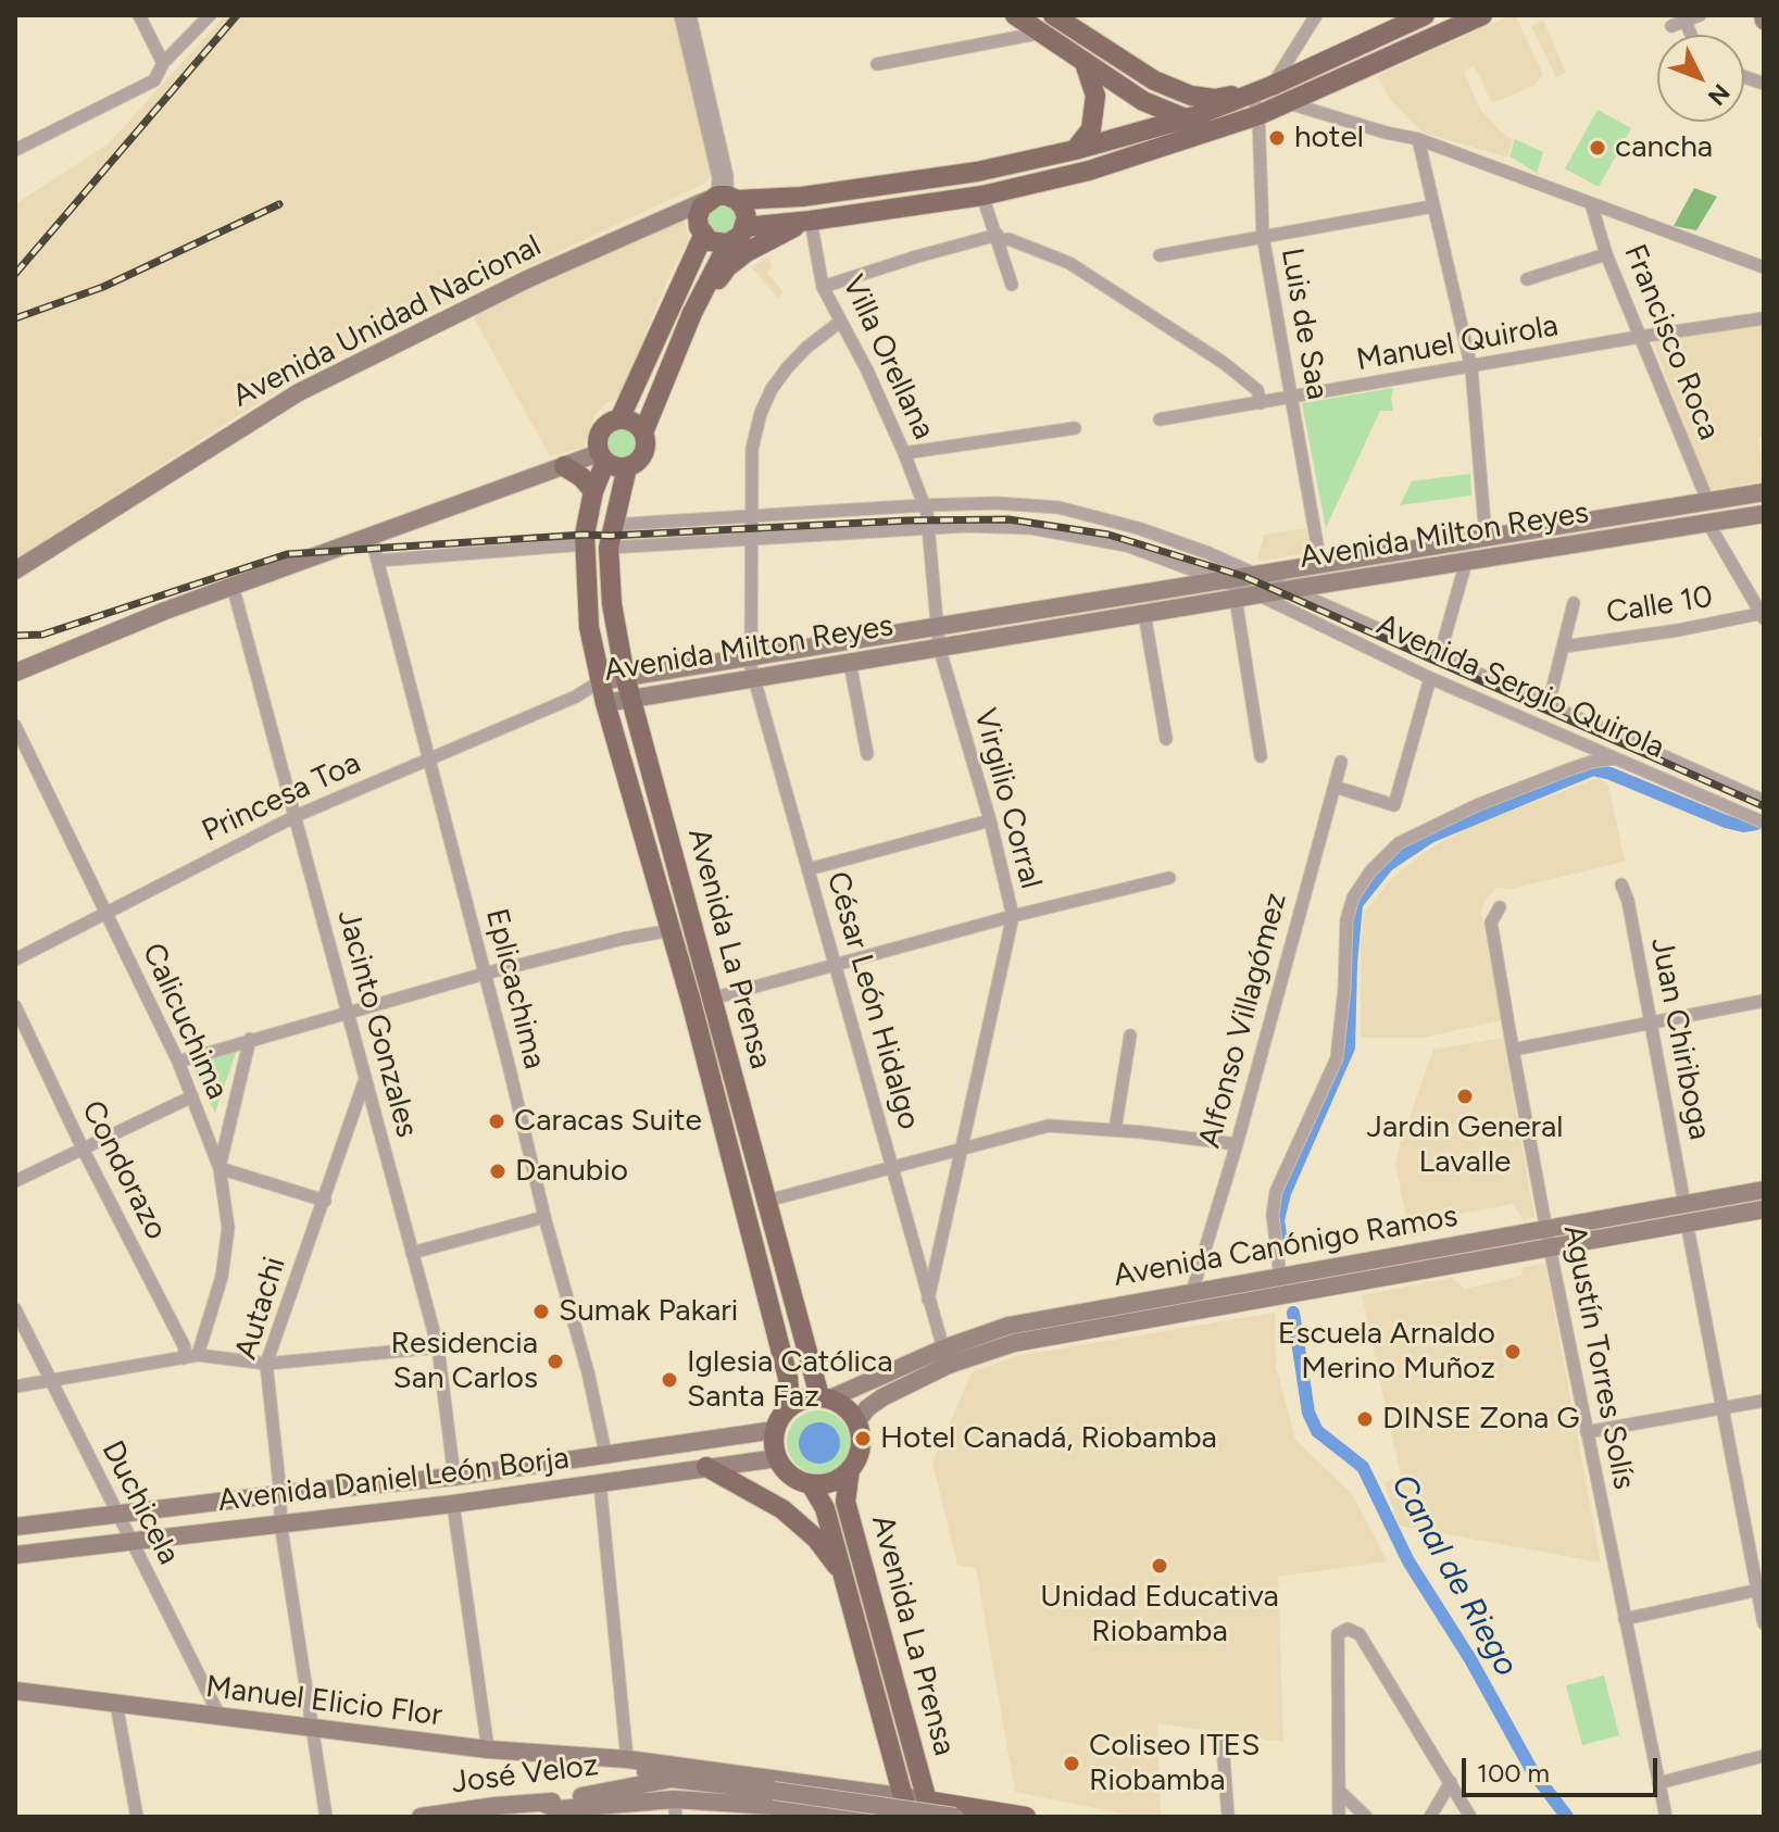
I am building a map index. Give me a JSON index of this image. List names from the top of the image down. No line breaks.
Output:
{"streets":{"main road":["Avenida La Prensa"],"street":["Avenida Unidad Nacional","Luis de Saa","Francisco Roca","Manuel Quirola","Villa Orellana","Avenida Milton Reyes","Calle 10","Avenida Sergio Quirola","Princesa Toa","Virgilio Corral","Eplicachima","César León Hidalgo","Alfonso Villagómez","Calicuchima","Jacinto Gonzales","Juan Chiriboga","Condorazo","Avenida Canónigo Ramos","Autachi","Agustín Torres Solís","Avenida Daniel León Borja","Duchicela","Manuel Elicio Flor","José Veloz"]},"crossings":[["Luis de Saa","Manuel Quirola"],["Luis de Saa","Avenida Milton Reyes"],["Francisco Roca","Manuel Quirola"],["Francisco Roca","Avenida Milton Reyes"],["Villa Orellana","Avenida Sergio Quirola"],["Villa Orellana","Virgilio Corral"],["Villa Orellana","César León Hidalgo"],["Avenida Milton Reyes","Avenida Sergio Quirola"],["Avenida Milton Reyes","Princesa Toa"],["Avenida Milton Reyes","Virgilio Corral"],["Avenida Milton Reyes","Avenida La Prensa"],["Avenida Milton Reyes","César León Hidalgo"],["Avenida Sergio Quirola","Virgilio Corral"],["Avenida Sergio Quirola","Avenida La Prensa"],["Avenida Sergio Quirola","César León Hidalgo"],["Princesa Toa","Eplicachima"],["Princesa Toa","Calicuchima"],["Princesa Toa","Jacinto Gonzales"],["Virgilio Corral","César León Hidalgo"],["Avenida La Prensa","Avenida Canónigo Ramos"],["Avenida La Prensa","Avenida Daniel León Borja"],["Avenida La Prensa","Manuel Elicio Flor"],["Eplicachima","Avenida Daniel León Borja"],["César León Hidalgo","Avenida Canónigo Ramos"],["Alfonso Villagómez","Avenida Canónigo Ramos"],["Jacinto Gonzales","Autachi"],["Jacinto Gonzales","Avenida Daniel León Borja"],["Juan Chiriboga","Avenida Canónigo Ramos"],["Avenida Canónigo Ramos","Agustín Torres Solís"],["Avenida Canónigo Ramos","Avenida Daniel León Borja"],["Autachi","Avenida Daniel León Borja"],["Autachi","Manuel Elicio Flor"],["Avenida Daniel León Borja","Duchicela"],["Duchicela","Manuel Elicio Flor"]],"water":["Canal de Riego"],"places":["hotel","cancha","Jardin General Lavalle","Caracas Suite","Danubio","Sumak Pakari","Escuela Arnaldo Merino Muñoz","Residencia San Carlos","Iglesia Católica Santa Faz","DINSE Zona G","Hotel Canadá, Riobamba","Unidad Educativa Riobamba","Coliseo ITES Riobamba"],"scale_bar":"100 m","north":"bottom right"}
